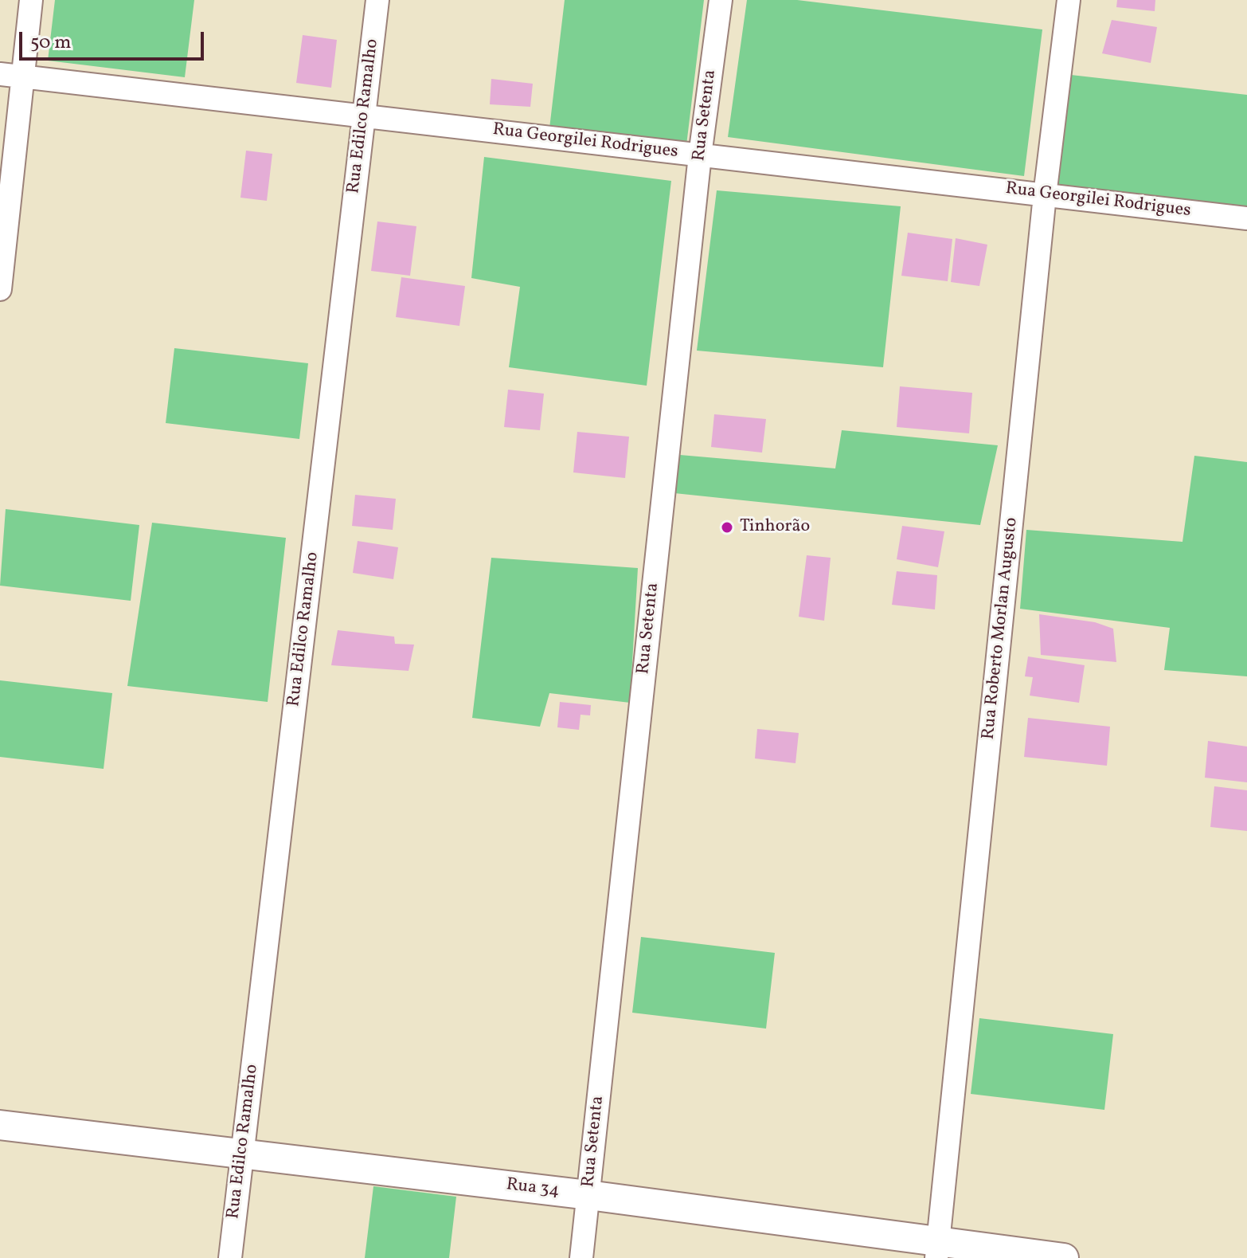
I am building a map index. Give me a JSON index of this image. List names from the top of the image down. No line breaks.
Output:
{"streets":{"street":["Rua Setenta","Rua Edilco Ramalho","Rua Georgilei Rodrigues","Rua Roberto Morlan Augusto","Rua 34"]},"crossings":[["Rua Setenta","Rua Georgilei Rodrigues"],["Rua Setenta","Rua 34"],["Rua Edilco Ramalho","Rua Georgilei Rodrigues"],["Rua Edilco Ramalho","Rua 34"],["Rua Georgilei Rodrigues","Rua Roberto Morlan Augusto"],["Rua Roberto Morlan Augusto","Rua 34"]],"places":["Tinhorão"],"scale_bar":"50 m"}
